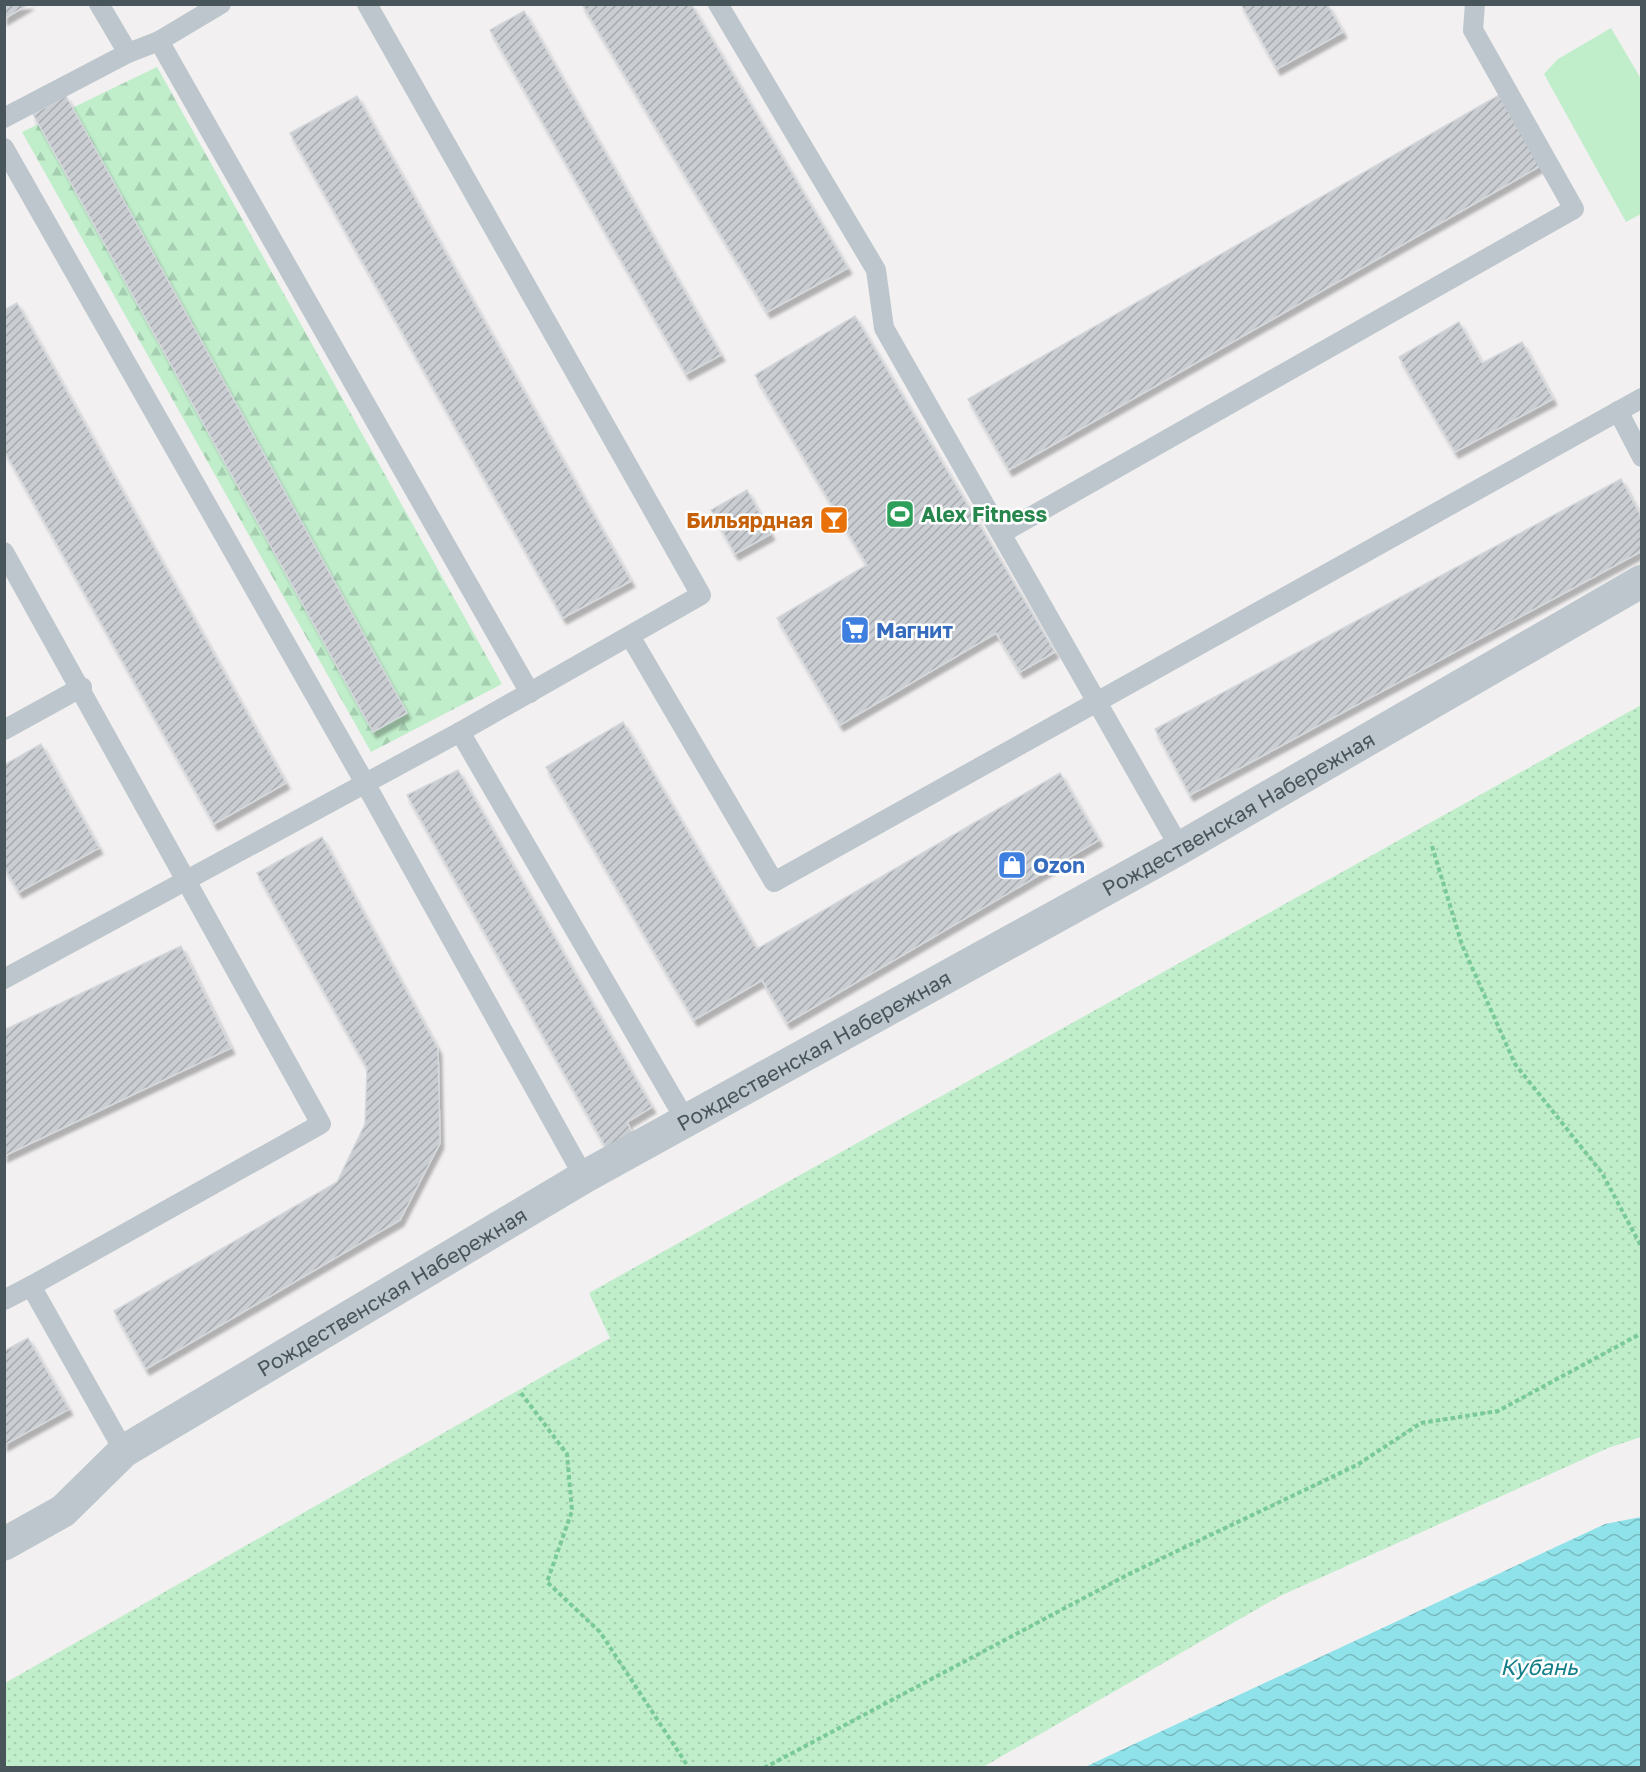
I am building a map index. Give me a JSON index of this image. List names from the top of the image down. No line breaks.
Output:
{"streets":{"street":["Рождественская Набережная"]},"water":["Кубань"],"places":{"sports":["Alex Fitness"],"bar":["Бильярдная"],"supermarket":["Магнит"],"shop":["Ozon"]}}
